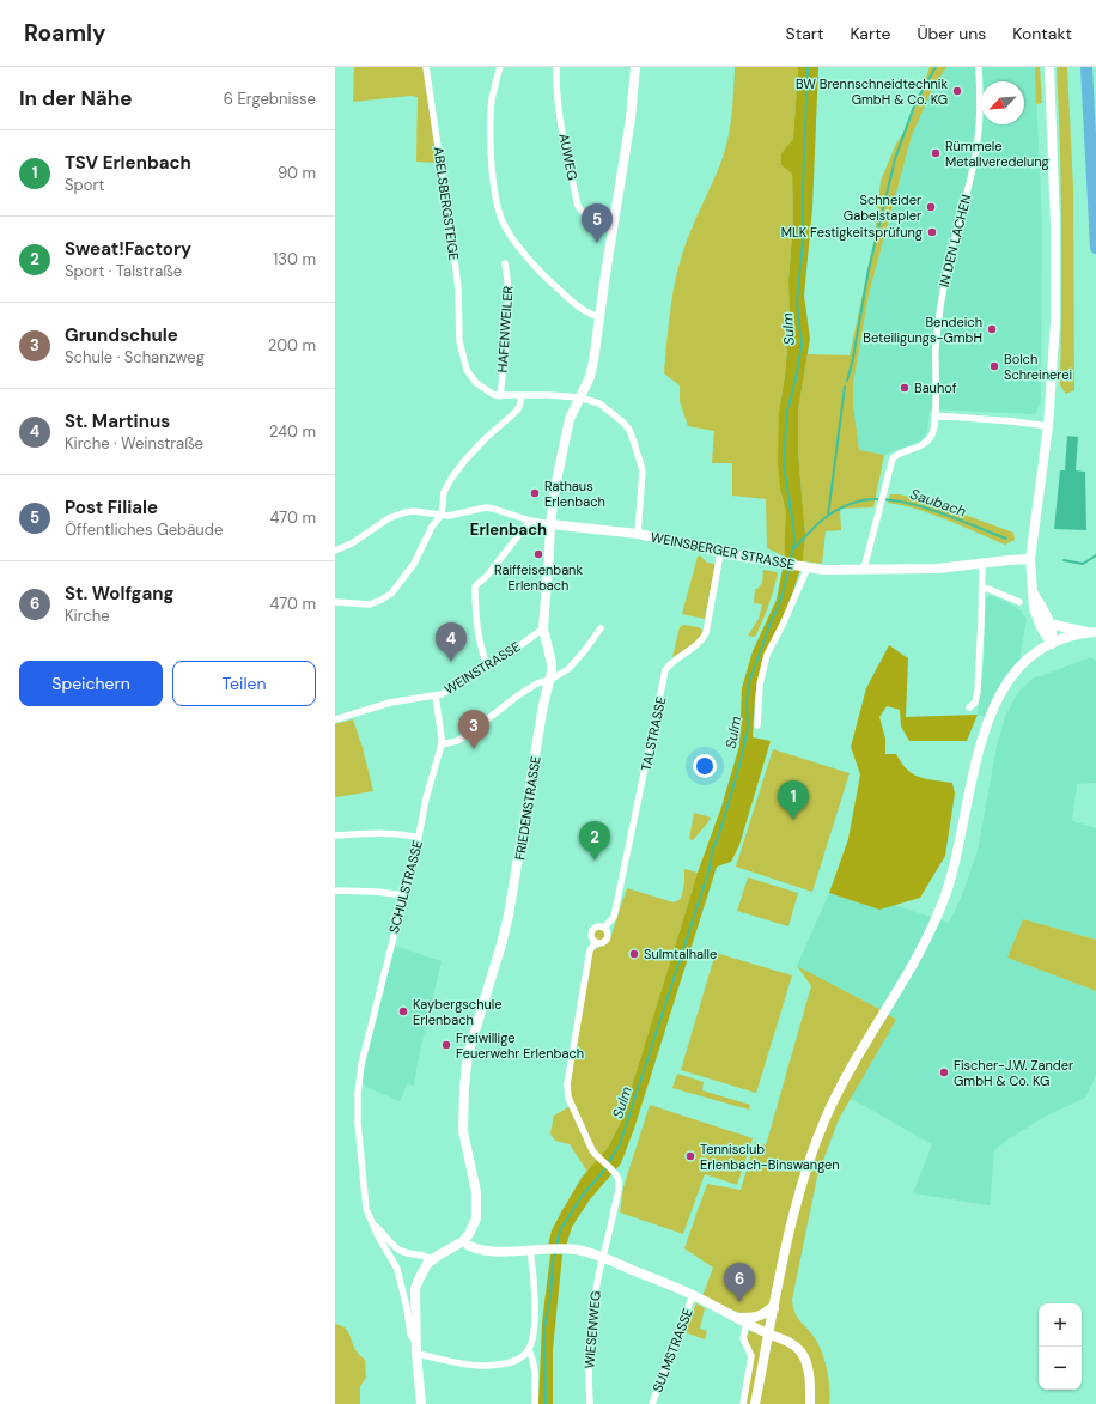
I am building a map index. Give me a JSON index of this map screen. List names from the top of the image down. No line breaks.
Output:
{"streets":{"street":["AUWEG","ABELSBERGSTEIGE","IN DEN LACHEN","HAFENWEILER","WEINSBERGER STRASSE","WEINSTRASSE","TALSTRASSE","FRIEDENSTRASSE","SCHULSTRASSE","WIESENWEG","SULMSTRASSE"]},"crossings":[["AUWEG","FRIEDENSTRASSE"],["ABELSBERGSTEIGE","HAFENWEILER"],["IN DEN LACHEN","WEINSBERGER STRASSE"],["HAFENWEILER","WEINSBERGER STRASSE"],["HAFENWEILER","FRIEDENSTRASSE"],["WEINSBERGER STRASSE","TALSTRASSE"],["WEINSBERGER STRASSE","FRIEDENSTRASSE"],["WEINSTRASSE","FRIEDENSTRASSE"],["WEINSTRASSE","SCHULSTRASSE"],["TALSTRASSE","WIESENWEG"],["FRIEDENSTRASSE","SCHULSTRASSE"]],"districts":["Erlenbach"],"water":["Sulm","Saubach"],"places":["BW Brennschneidtechnik GmbH & Co. KG","Rümmele Metallveredelung","Schneider Gabelstapler","MLK Festigkeitsprüfung","Bendeich Beteiligungs-GmbH","Bolch Schreinerei","Bauhof","Rathaus Erlenbach","Raiffeisenbank Erlenbach","Sulmtalhalle","Kaybergschule Erlenbach","Freiwillige Feuerwehr Erlenbach","Fischer-J.W. Zander GmbH & Co. KG","Tennisclub Erlenbach-Binswangen"],"north":"bottom left","page":{"header":"Roamly","nav":["Start","Karte","Über uns","Kontakt"],"heading":["In der Nähe","6 Ergebnisse"],"list":[{"mark":"1","name":"TSV Erlenbach","note":"Sport","value":"90 m"},{"mark":"2","name":"Sweat!Factory","note":"Sport · Talstraße","value":"130 m"},{"mark":"3","name":"Grundschule","note":"Schule · Schanzweg","value":"200 m"},{"mark":"4","name":"St. Martinus","note":"Kirche · Weinstraße","value":"240 m"},{"mark":"5","name":"Post Filiale","note":"Öffentliches Gebäude","value":"470 m"},{"mark":"6","name":"St. Wolfgang","note":"Kirche","value":"470 m"}],"pins":["5","4","3","1","2","6"],"buttons":["Speichern","Teilen"],"map_buttons":["+","−"]}}
